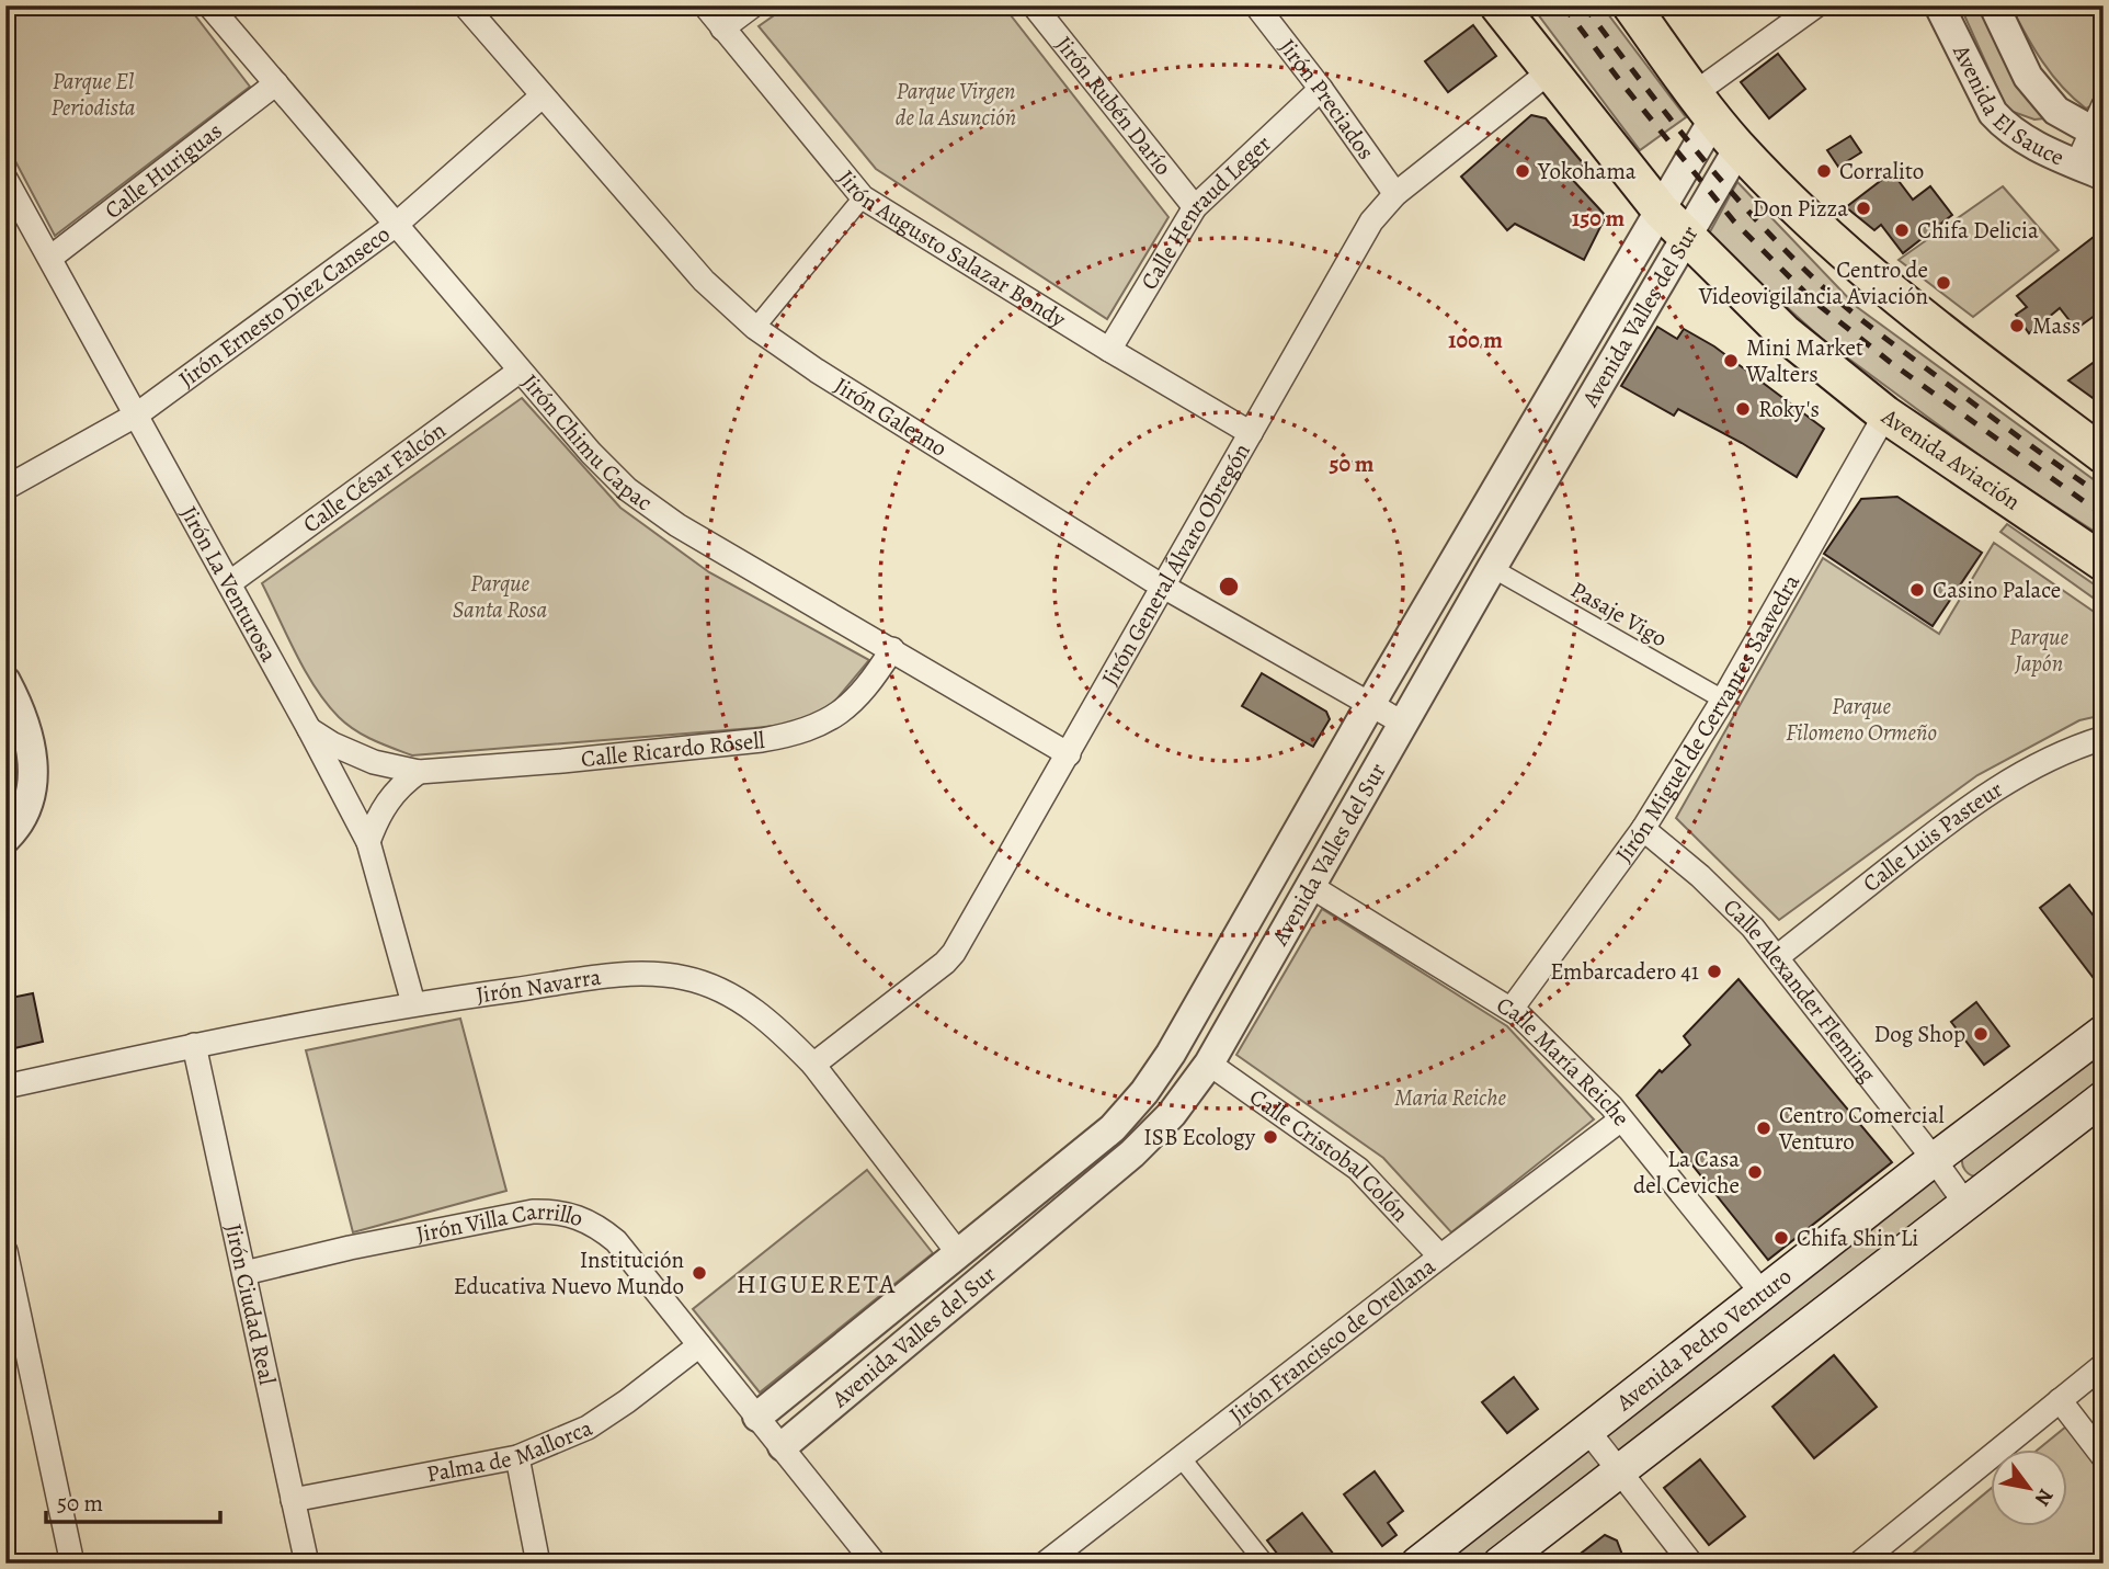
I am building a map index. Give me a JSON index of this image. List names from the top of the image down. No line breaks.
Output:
{"streets":{"main road":["Avenida Aviación","Avenida Pedro Venturo"],"street":["Avenida El Sauce","Jirón Preciados","Jirón Rubén Darío","Calle Huriguas","Calle Henraud Leger","Jirón Augusto Salazar Bondy","Jirón Ernesto Diez Canseco","Avenida Valles del Sur","Jirón Galeano","Jirón Chimu Capac","Calle César Falcón","Jirón General Álvaro Obregón","Jirón La Venturosa","Pasaje Vigo","Jirón Miguel de Cervantes Saavedra","Calle Ricardo Rosell","Calle Luis Pasteur","Jirón Navarra","Calle Alexander Fleming","Calle María Reiche","Calle Cristobal Colón","Jirón Villa Carrillo","Jirón Ciudad Real","Jirón Francisco de Orellana","Palma de Mallorca"]},"crossings":[["Jirón Preciados","Calle Henraud Leger"],["Jirón Preciados","Jirón General Álvaro Obregón"],["Jirón Rubén Darío","Calle Henraud Leger"],["Calle Huriguas","Jirón Chimu Capac"],["Calle Huriguas","Jirón La Venturosa"],["Calle Henraud Leger","Jirón Augusto Salazar Bondy"],["Jirón Augusto Salazar Bondy","Jirón General Álvaro Obregón"],["Jirón Ernesto Diez Canseco","Jirón Galeano"],["Jirón Ernesto Diez Canseco","Jirón Chimu Capac"],["Jirón Ernesto Diez Canseco","Jirón La Venturosa"],["Avenida Valles del Sur","Jirón Galeano"],["Avenida Valles del Sur","Avenida Aviación"],["Avenida Valles del Sur","Pasaje Vigo"],["Avenida Valles del Sur","Jirón Navarra"],["Avenida Valles del Sur","Calle María Reiche"],["Avenida Valles del Sur","Calle Cristobal Colón"],["Avenida Valles del Sur","Jirón Villa Carrillo"],["Jirón Galeano","Jirón General Álvaro Obregón"],["Jirón Chimu Capac","Calle César Falcón"],["Jirón Chimu Capac","Jirón General Álvaro Obregón"],["Jirón Chimu Capac","Calle Ricardo Rosell"],["Avenida Aviación","Jirón General Álvaro Obregón"],["Avenida Aviación","Jirón Miguel de Cervantes Saavedra"],["Calle César Falcón","Jirón La Venturosa"],["Jirón General Álvaro Obregón","Jirón Navarra"],["Jirón La Venturosa","Calle Ricardo Rosell"],["Jirón La Venturosa","Jirón Navarra"],["Pasaje Vigo","Jirón Miguel de Cervantes Saavedra"],["Jirón Miguel de Cervantes Saavedra","Calle Alexander Fleming"],["Jirón Miguel de Cervantes Saavedra","Calle María Reiche"],["Calle Luis Pasteur","Calle Alexander Fleming"],["Jirón Navarra","Jirón Ciudad Real"],["Calle Alexander Fleming","Avenida Pedro Venturo"],["Calle María Reiche","Avenida Pedro Venturo"],["Calle María Reiche","Jirón Francisco de Orellana"],["Calle Cristobal Colón","Jirón Francisco de Orellana"],["Jirón Villa Carrillo","Jirón Ciudad Real"],["Jirón Villa Carrillo","Palma de Mallorca"],["Jirón Ciudad Real","Palma de Mallorca"]],"districts":["HIGUERETA"],"parks":["Parque El Periodista","Parque Virgen de la Asunción","Parque Santa Rosa","Parque Japón","Parque Filomeno Ormeño","Maria Reiche"],"places":["Yokohama","Corralito","Don Pizza","Chifa Delicia","Centro de Videovigilancia Aviación","Mass","Mini Market Walters","Roky's","Casino Palace","Embarcadero 41","Dog Shop","Centro Comercial Venturo","ISB Ecology","La Casa del Ceviche","Chifa Shin Li","Institución Educativa Nuevo Mundo"],"scale_bar":"50 m","north":"bottom right","rings":["150 m","100 m","50 m"]}
